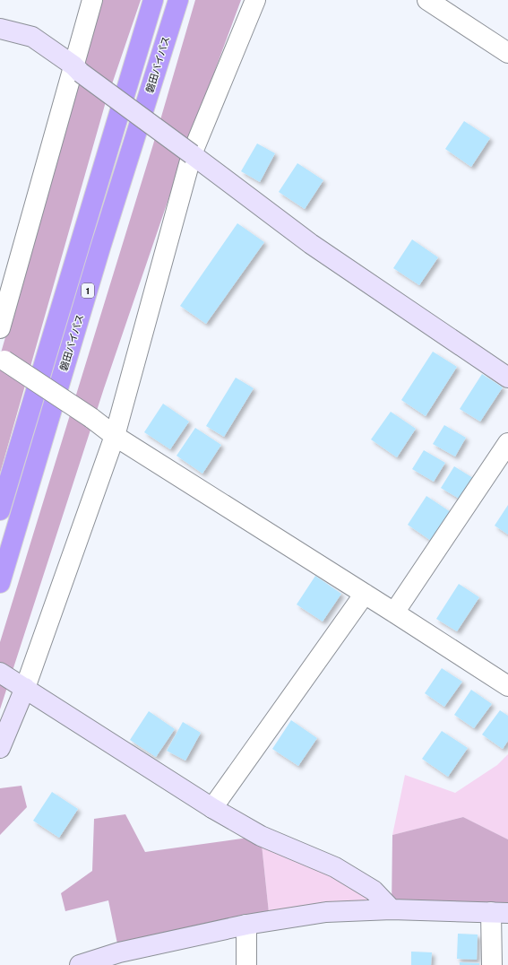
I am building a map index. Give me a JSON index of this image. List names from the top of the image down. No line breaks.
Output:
{"streets":{"highway":["磐田バイパス","1"]}}
